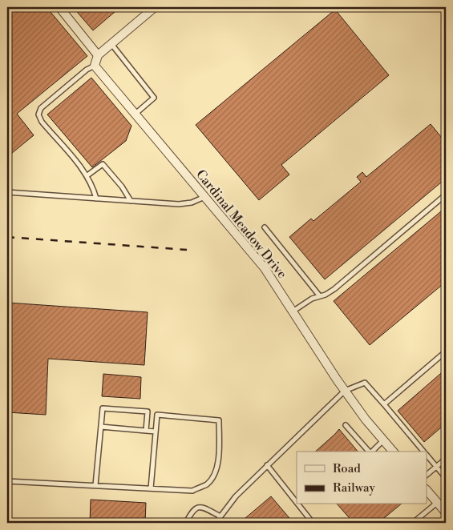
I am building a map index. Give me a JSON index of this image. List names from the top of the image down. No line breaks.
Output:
{"streets":{"street":["Cardinal Meadow Drive"]},"legend":["Road","Railway"]}
